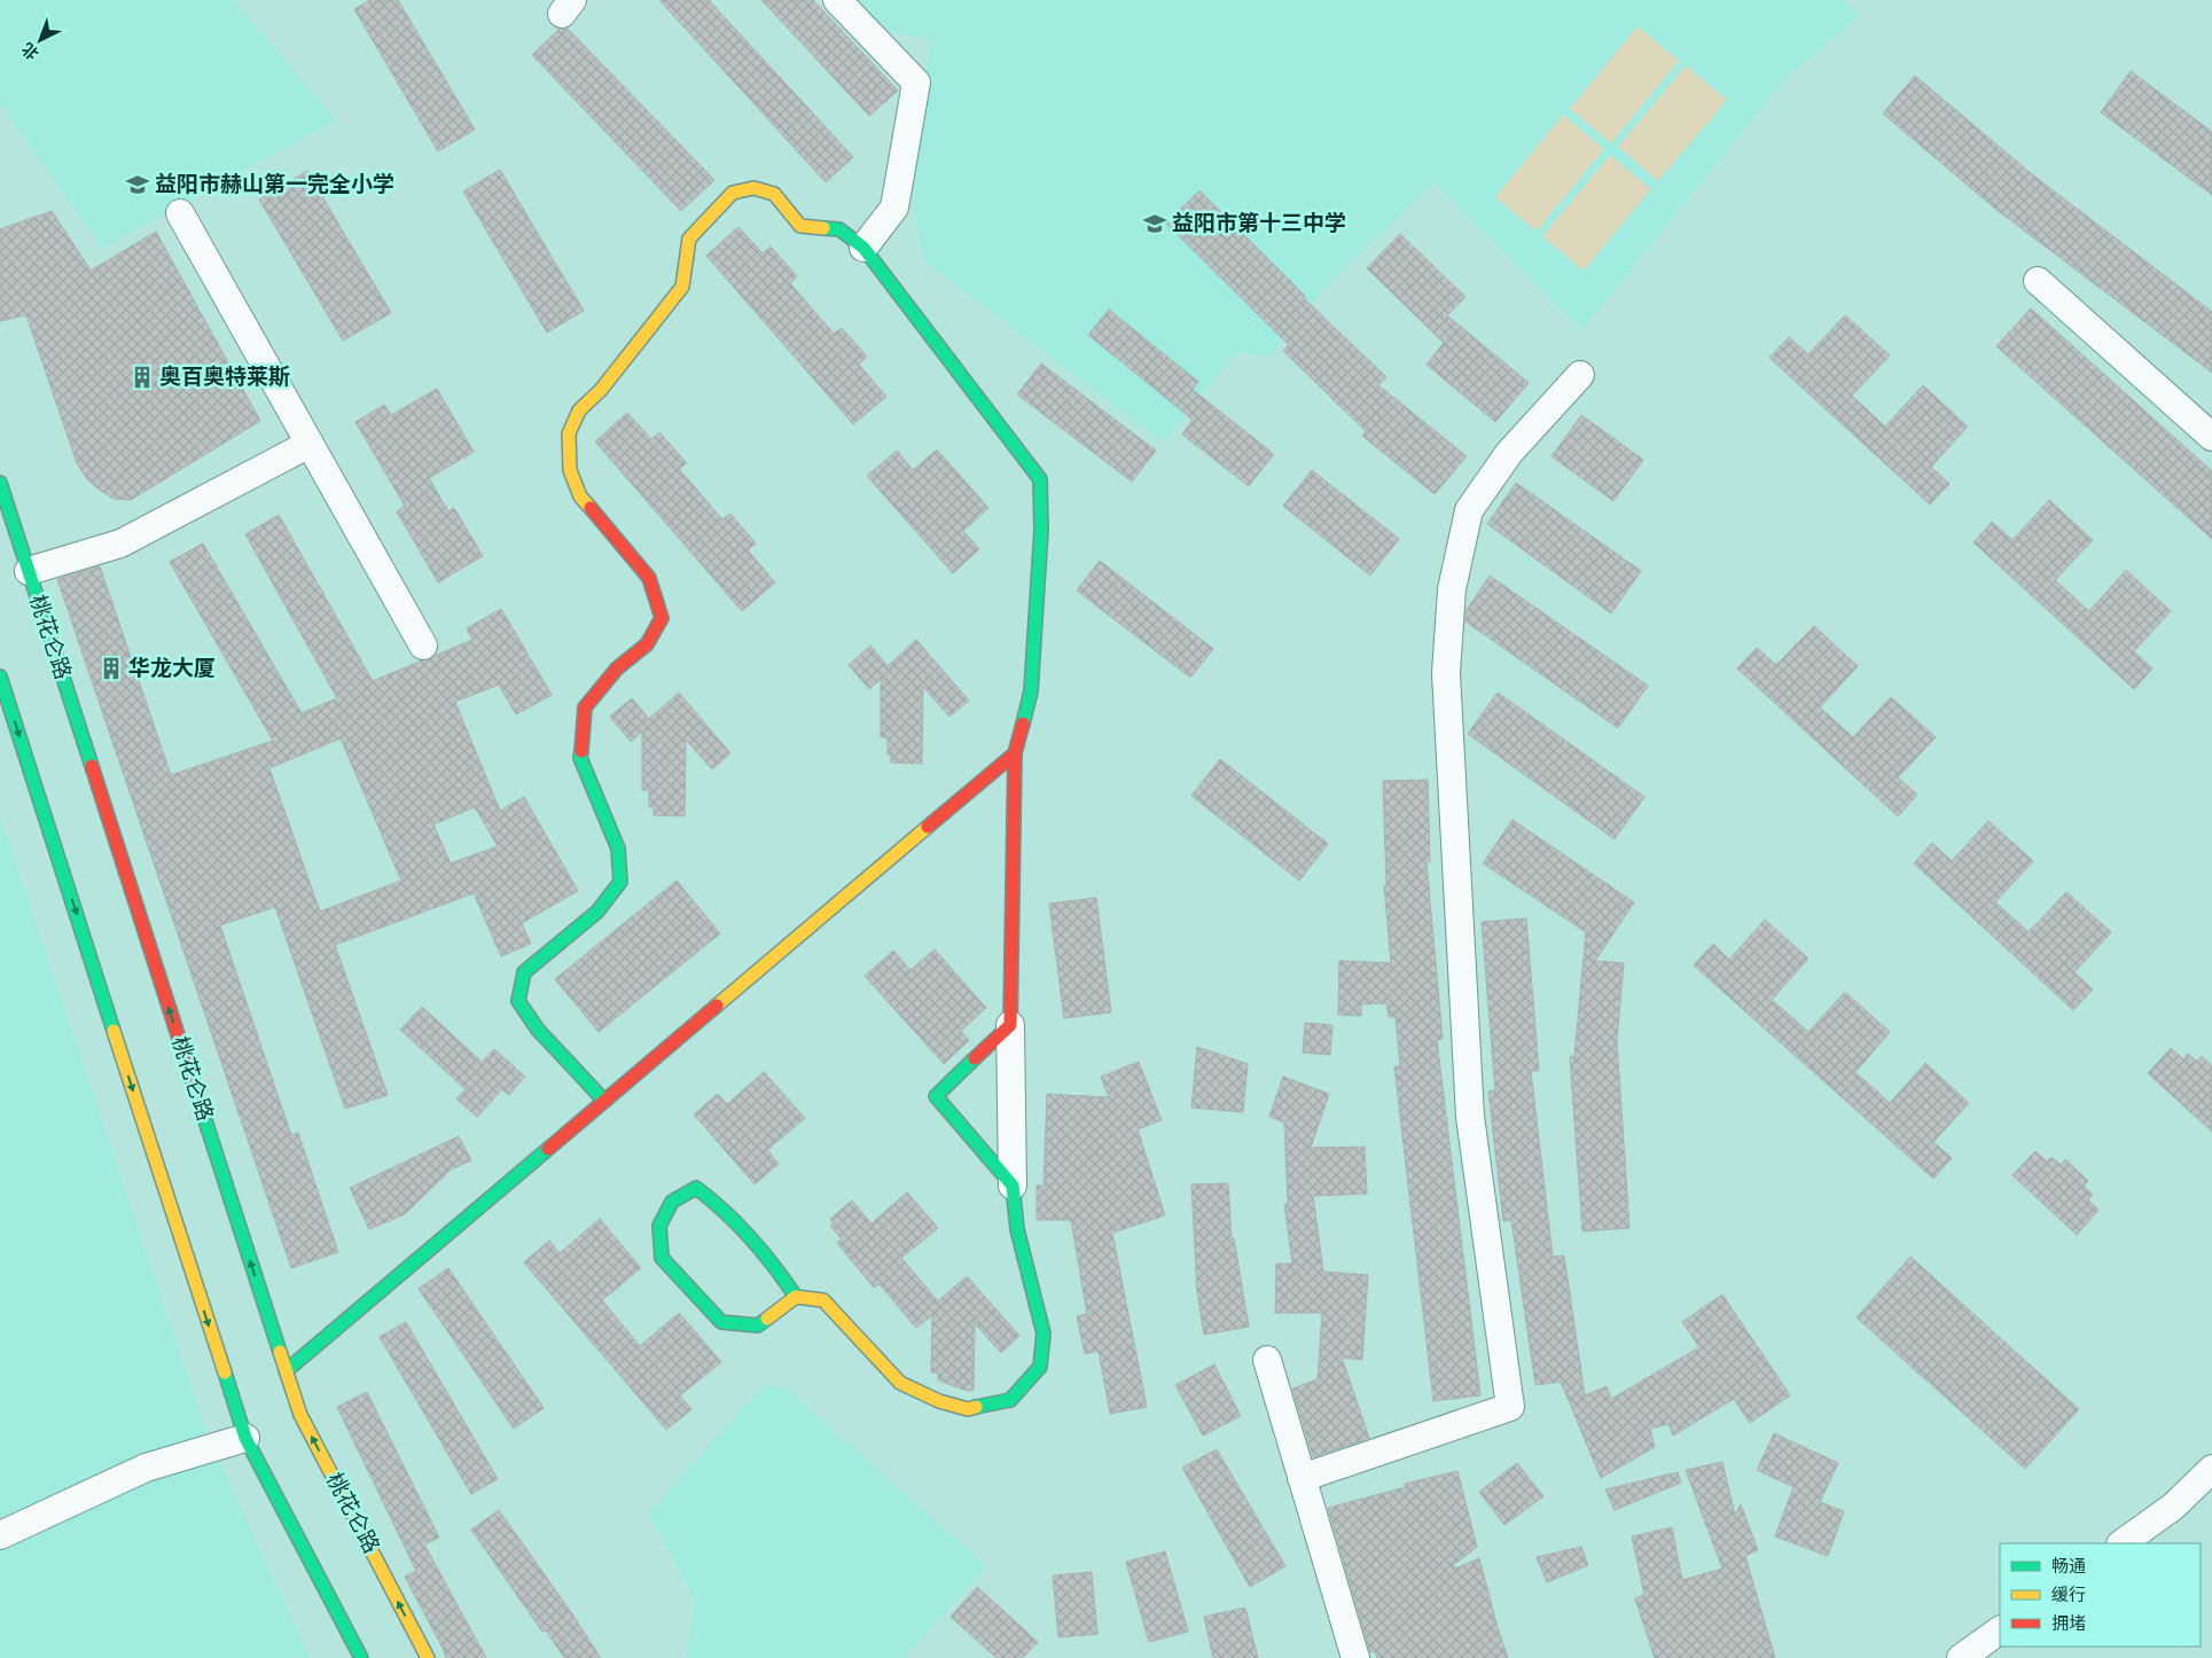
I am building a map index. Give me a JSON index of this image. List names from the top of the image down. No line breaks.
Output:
{"streets":{"street":["桃花仑路"]},"places":{"school or university":["益阳市赫山第一完全小学","益阳市第十三中学"],"building":["奥百奥特莱斯","华龙大厦"]},"legend":["畅通","缓行","拥堵"],"north":"bottom left"}
